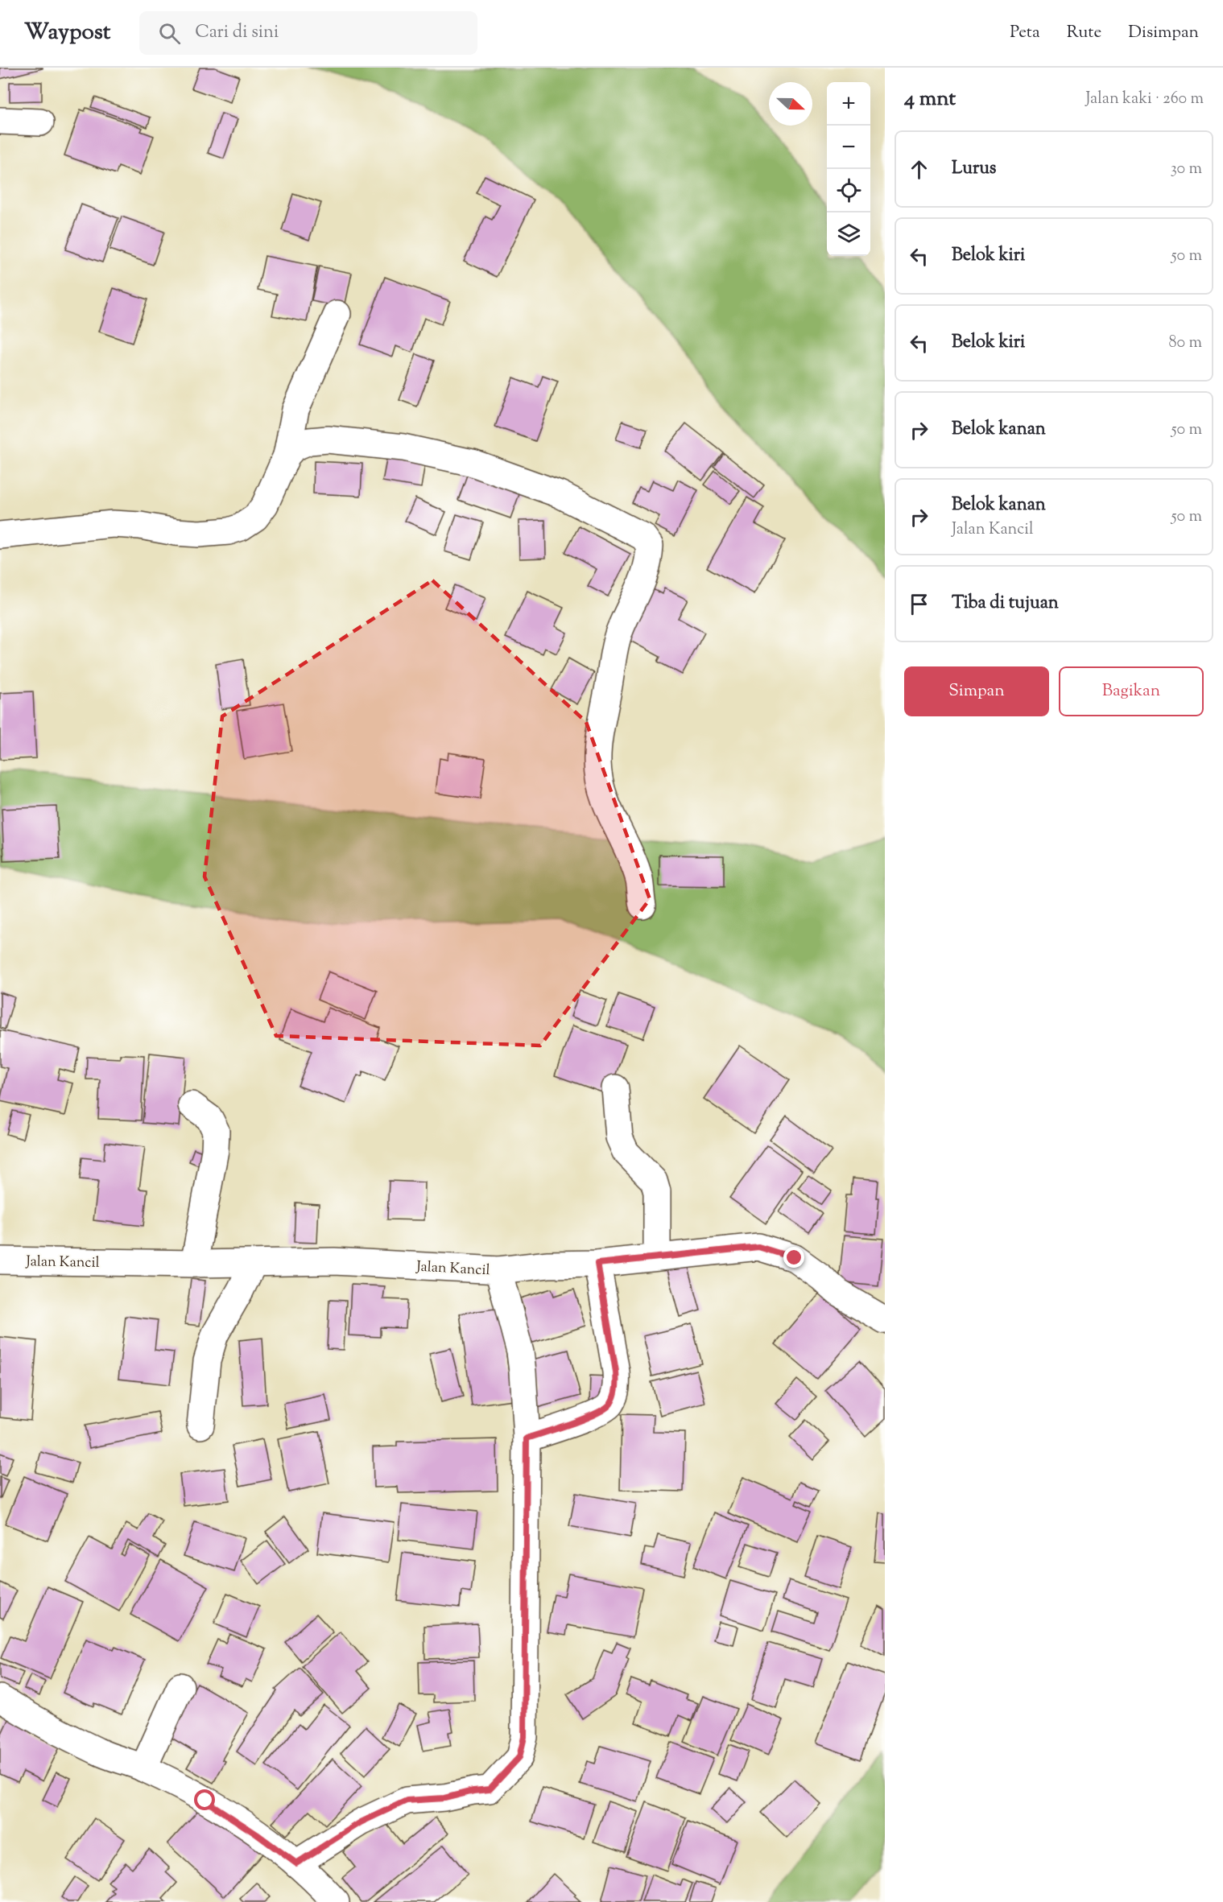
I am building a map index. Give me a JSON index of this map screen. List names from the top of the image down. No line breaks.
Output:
{"streets":{"street":["Jalan Kancil"]},"north":"right","page":{"header":"Waypost","search":"Cari di sini","nav":["Peta","Rute","Disimpan"],"heading":["4 mnt","Jalan kaki · 260 m"],"map_buttons":["+","−"],"list":[["Lurus","30 m"],["Belok kiri","50 m"],["Belok kiri","80 m"],["Belok kanan","50 m"],["Belok kanan","Jalan Kancil","50 m"],"Tiba di tujuan"],"buttons":["Simpan","Bagikan"]}}
